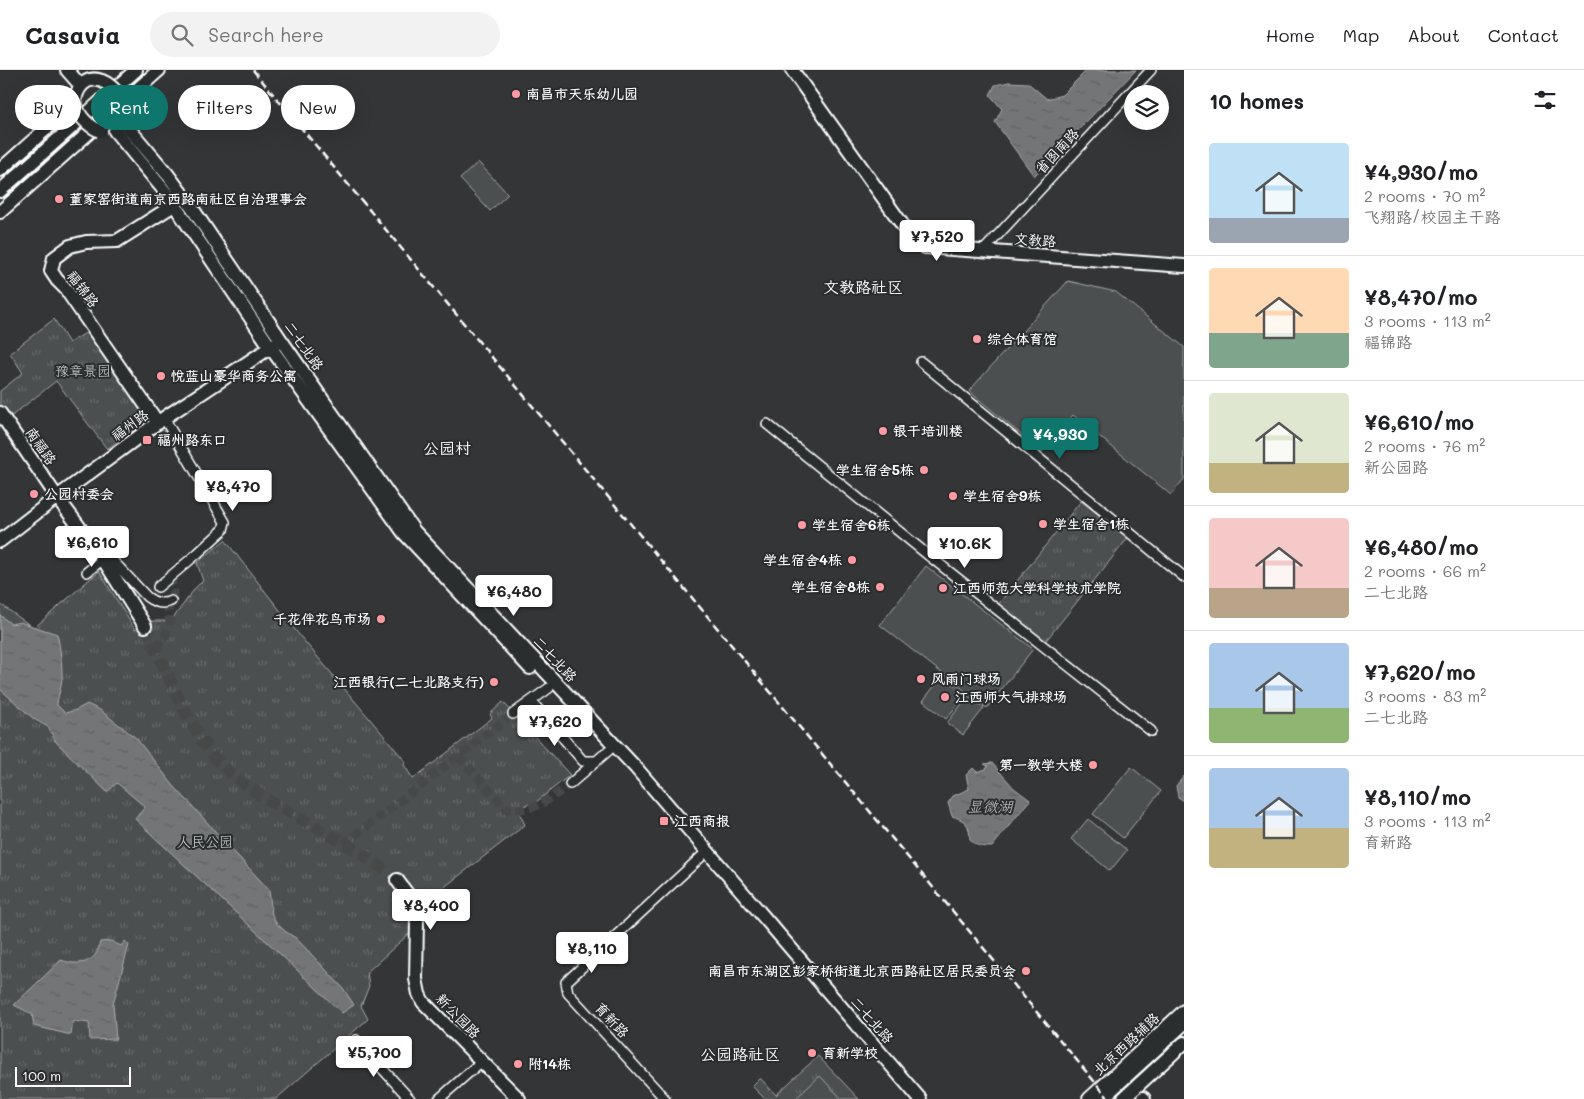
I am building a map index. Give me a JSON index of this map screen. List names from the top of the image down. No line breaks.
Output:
{"streets":{"main road":["文教路","福锦路","二七北路","福州路","南福路","新公园路","北京西路辅路"],"street":["省图南路","育新路"]},"crossings":[["省图南路","文教路"],["福锦路","二七北路"],["福锦路","福州路"],["二七北路","福州路"],["二七北路","育新路"],["福州路","南福路"]],"districts":["文教路社区","公园村","公园路社区"],"water":["显微湖"],"parks":["豫章景园","人民公园"],"places":{"other":["南昌市天乐幼儿园","董家窑街道南京西路南社区自治理事会","综合体育馆","悦蓝山豪华商务公寓","银干培训楼","学生宿舍5栋","公园村委会","学生宿舍9栋","学生宿舍1栋","学生宿舍6栋","学生宿舍4栋","学生宿舍8栋","江西师范大学科学技术学院","千花伴花鸟市场","风雨门球场","江西银行(二七北路支行)","江西师大气排球场","第一教学大楼","南昌市东湖区彭家桥街道北京西路社区居民委员会","育新学校","附14栋"],"transit":["福州路东口","江西商报"]},"scale_bar":"100 m","page":{"header":"Casavia","search":"Search here","nav":["Home","Map","About","Contact"],"heading":"10 homes","chip":["Buy","Rent","Filters","New"],"list":[{"name":"¥4,930/mo","note":"2 rooms · 70 m² · 飞翔路/校园主干路"},{"name":"¥8,470/mo","note":"3 rooms · 113 m² · 福锦路"},{"name":"¥6,610/mo","note":"2 rooms · 76 m² · 新公园路"},{"name":"¥6,480/mo","note":"2 rooms · 66 m² · 二七北路"},{"name":"¥7,620/mo","note":"3 rooms · 83 m² · 二七北路"},{"name":"¥8,110/mo","note":"3 rooms · 113 m² · 育新路"}],"price":["¥7,520","¥4,930","¥8,470","¥6,610","¥10.6K","¥6,480","¥7,620","¥8,400","¥8,110","¥5,700"],"scale":"100 m"}}
